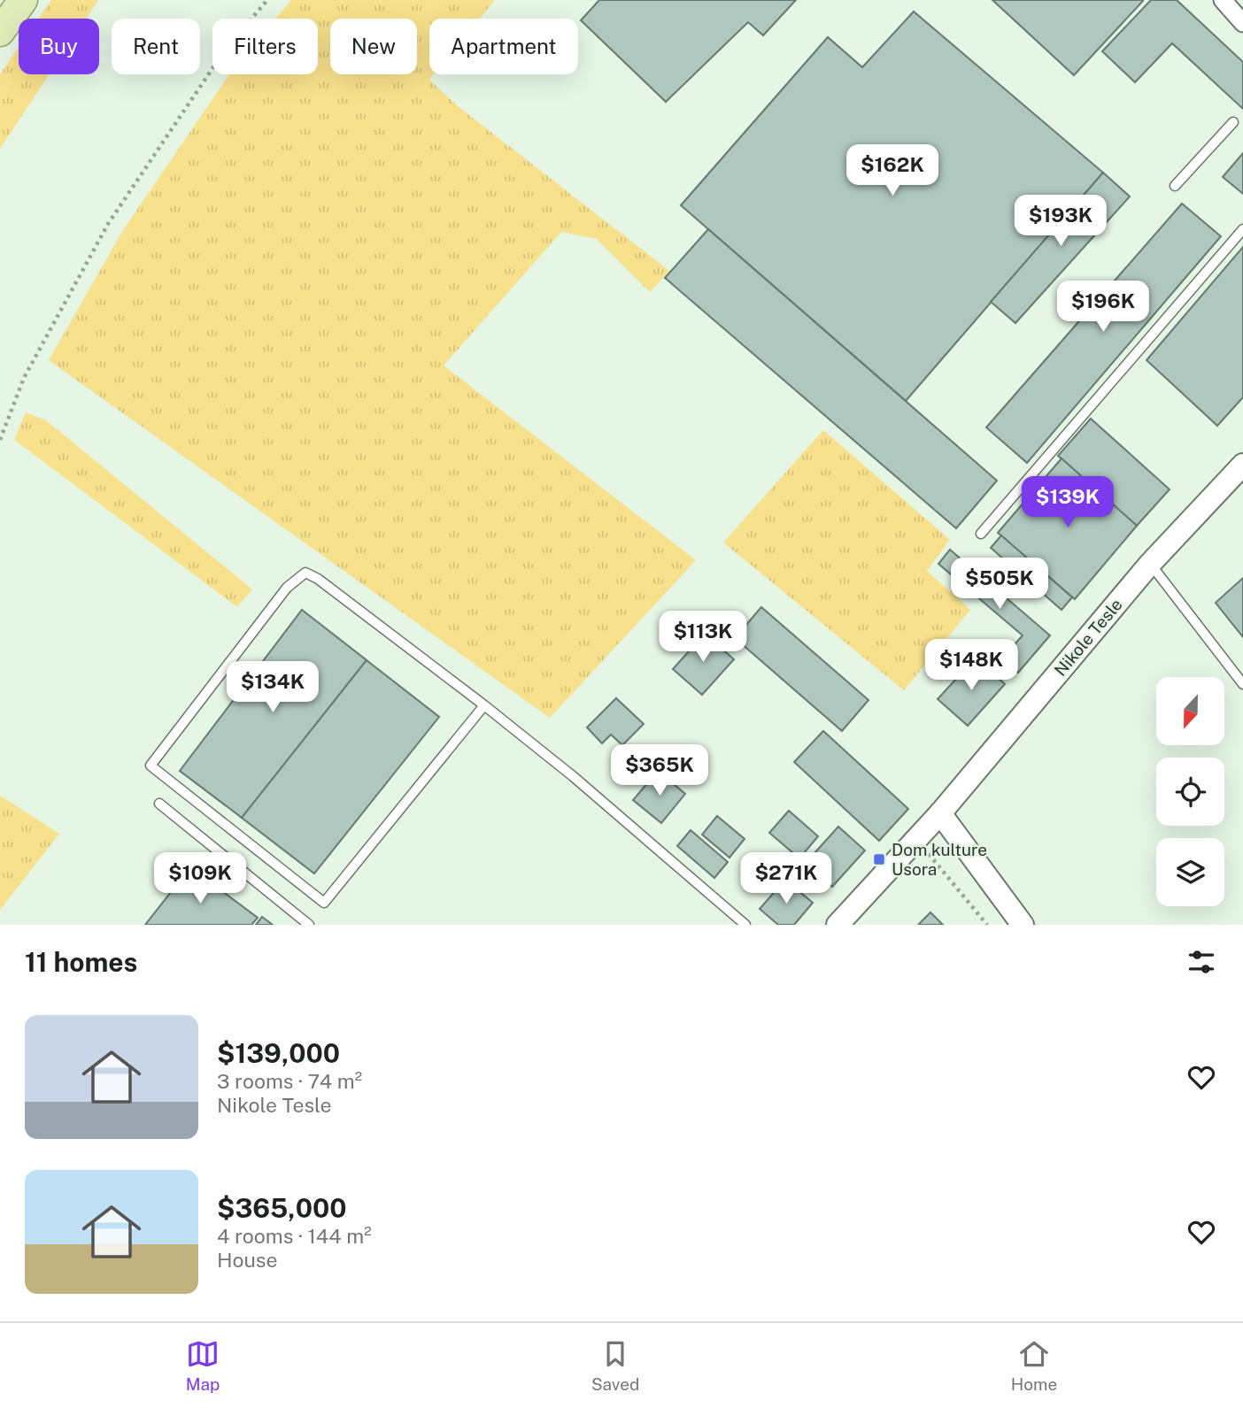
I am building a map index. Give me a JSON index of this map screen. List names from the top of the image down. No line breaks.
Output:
{"streets":{"street":["Nikole Tesle"]},"places":{"transit":["Dom kulture Usora"]},"north":"bottom","page":{"chip":["Buy","Rent","Filters","New","Apartment"],"price":["$162K","$193K","$196K","$139K","$505K","$113K","$148K","$134K","$365K","$109K","$271K"],"heading":"11 homes","list":[{"name":"$139,000","note":"3 rooms · 74 m² · Nikole Tesle"},{"name":"$365,000","note":"4 rooms · 144 m² · House"}],"tabs":["Map","Saved","Home"]}}
